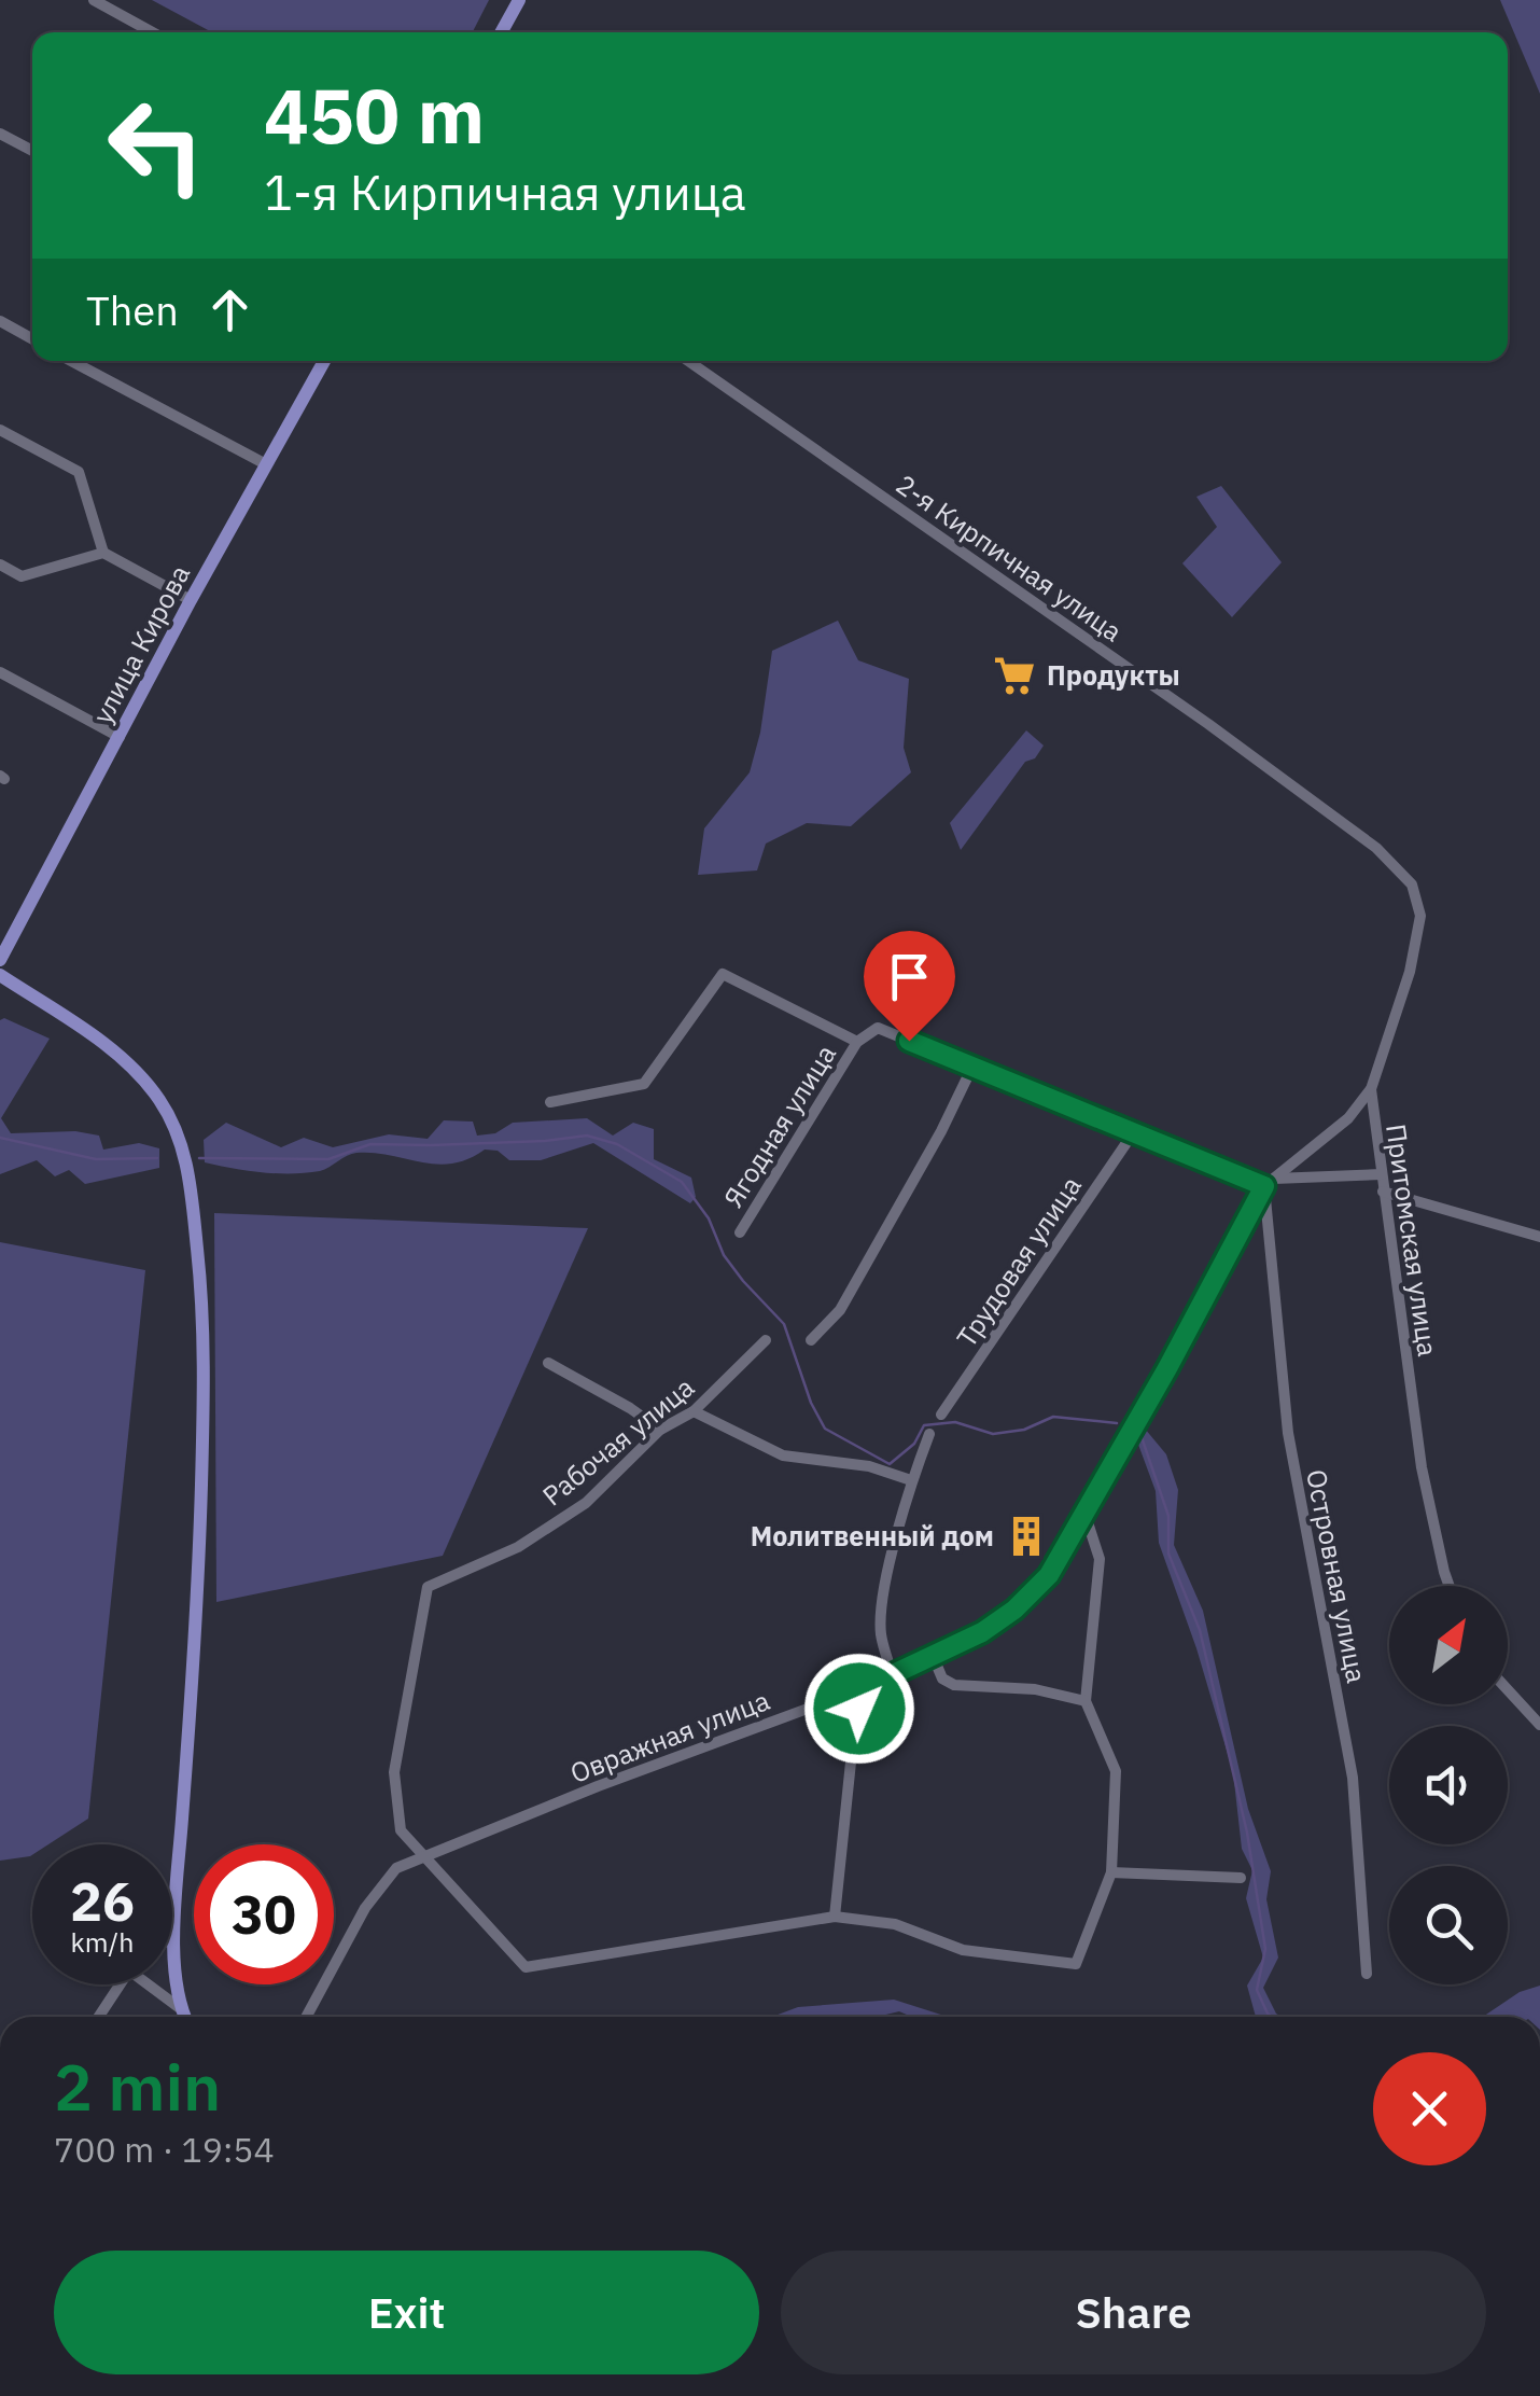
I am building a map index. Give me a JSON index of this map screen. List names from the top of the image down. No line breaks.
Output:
{"streets":{"main road":["улица Кирова"],"street":["2-я Кирпичная улица","Ягодная улица","Притомская улица","Трудовая улица","Рабочая улица","Островная улица","Овражная улица"]},"crossings":[["2-я Кирпичная улица","Притомская улица"],["Притомская улица","Овражная улица"],["Рабочая улица","Овражная улица"],["Островная улица","Овражная улица"]],"places":{"supermarket":["Продукты"],"building":["Молитвенный дом"]},"north":"top right","page":{"turn":["450 m","1-я Кирпичная улица"],"then":"Then","speed":"26 km/h","limit":"30","heading":["2 min","700 m · 19:54"],"buttons":["Exit","Share"]}}
